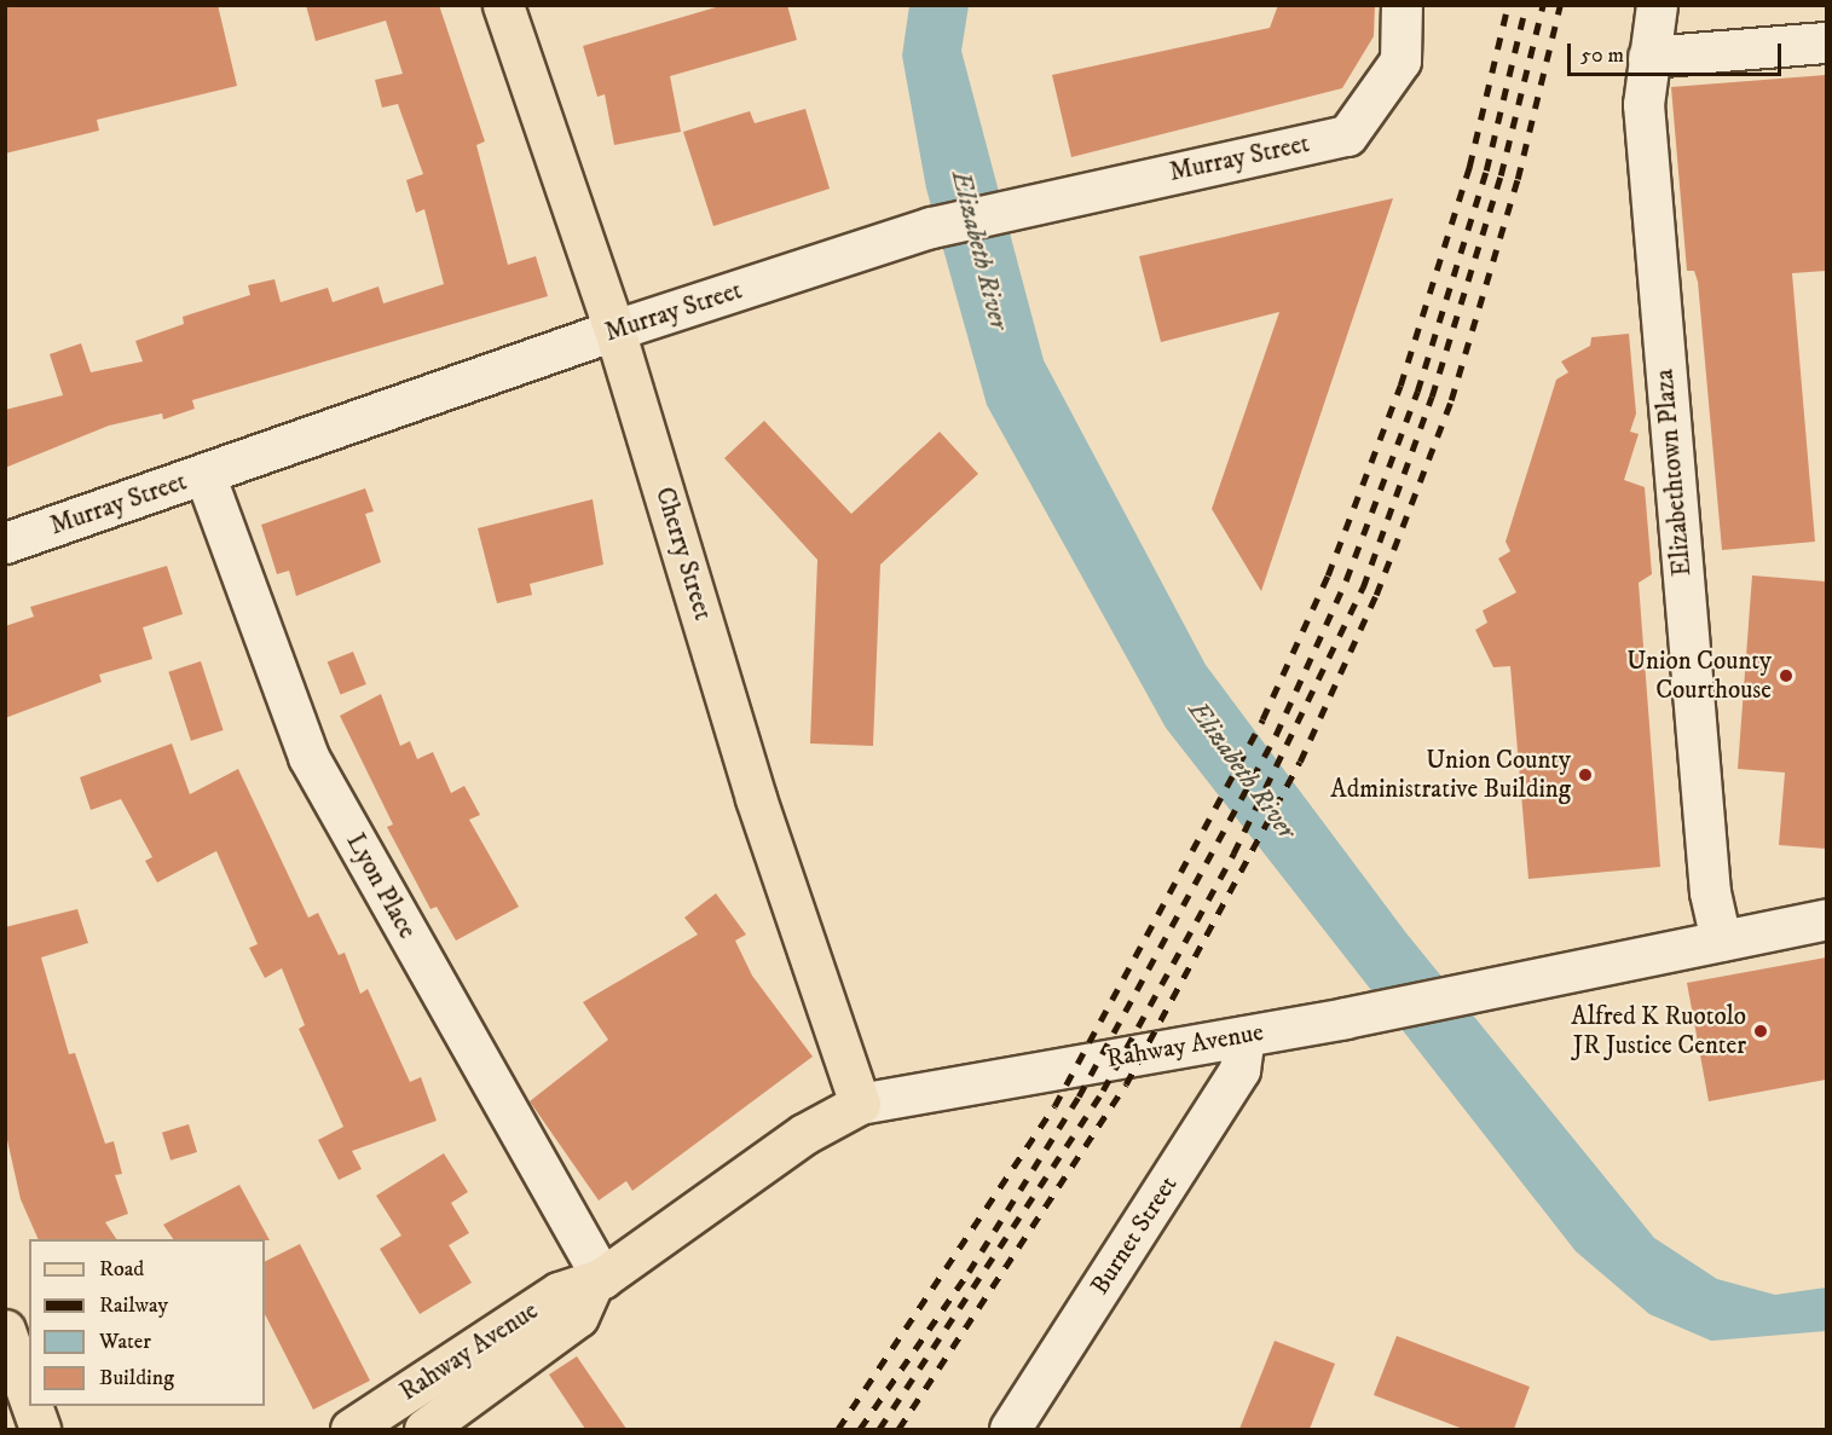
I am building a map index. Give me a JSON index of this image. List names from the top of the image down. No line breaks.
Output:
{"streets":{"main road":["Cherry Street","Rahway Avenue"],"street":["Murray Street","Elizabethtown Plaza","Lyon Place","Burnet Street"]},"crossings":[["Murray Street","Cherry Street"],["Murray Street","Lyon Place"],["Elizabethtown Plaza","Rahway Avenue"],["Cherry Street","Rahway Avenue"],["Lyon Place","Rahway Avenue"],["Rahway Avenue","Burnet Street"]],"water":["Elizabeth River"],"places":["Union County Courthouse","Union County Administrative Building","Alfred K Ruotolo JR Justice Center"],"legend":["Road","Railway","Water","Building"],"scale_bar":"50 m"}
